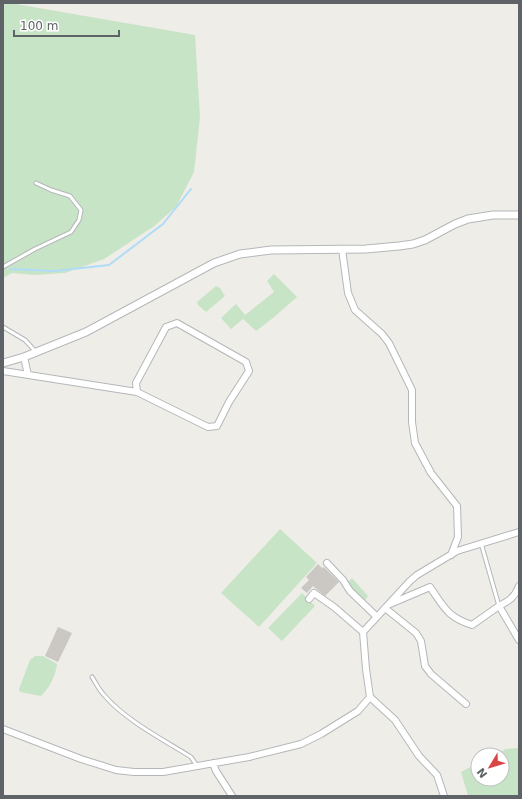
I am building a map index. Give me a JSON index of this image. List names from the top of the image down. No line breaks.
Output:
{"scale_bar":"100 m","north":"bottom left"}
